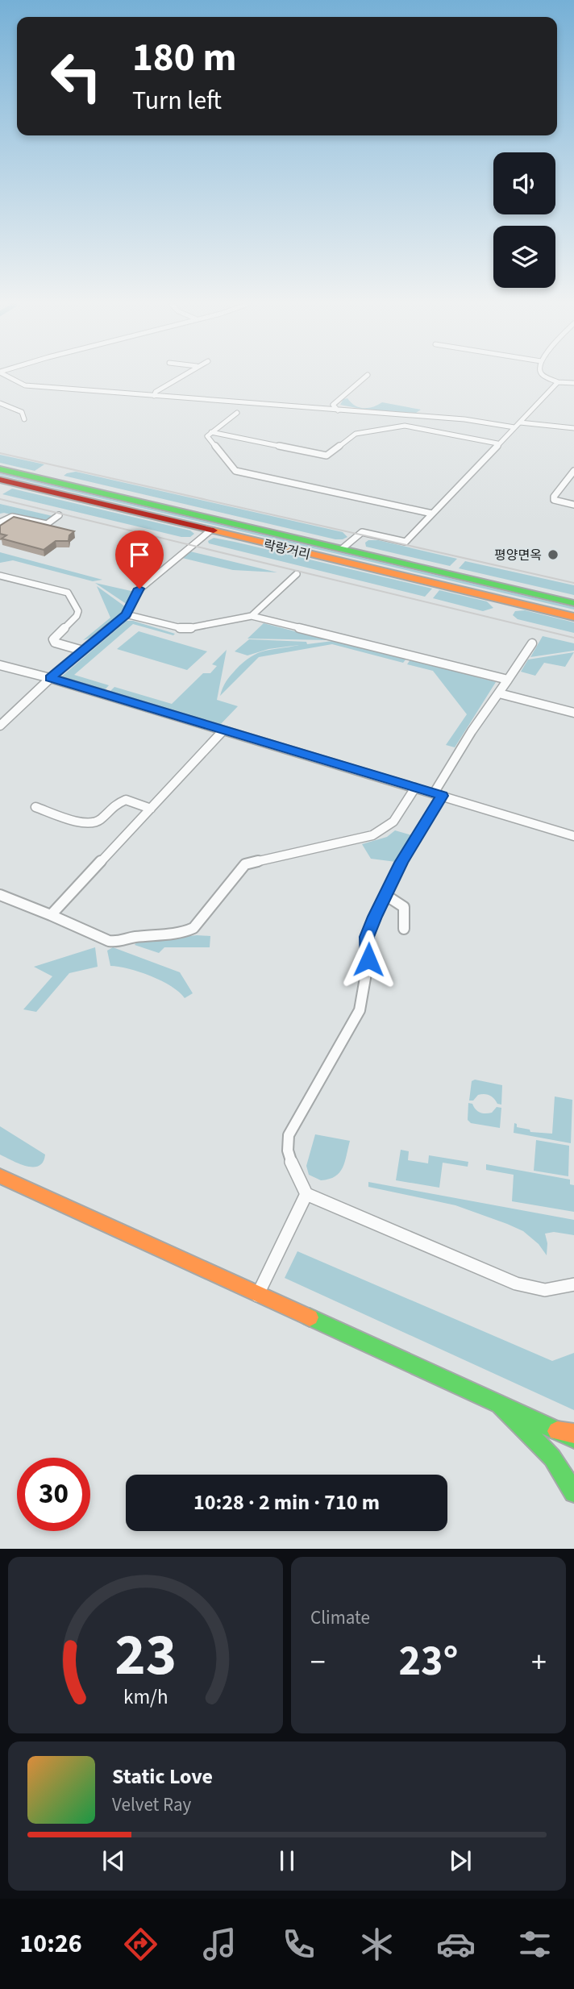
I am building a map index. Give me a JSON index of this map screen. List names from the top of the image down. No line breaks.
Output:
{"streets":{"main road":["락랑거리"]},"places":["평양면옥"],"page":{"turn":["180 m","Turn left"],"limit":"30","trip":"10:28 · 2 min · 710 m","tile":"Climate","heat":["−","23°","+"],"song":["Static Love","Velvet Ray"],"tabs":"10:26","gauge":["23","km/h"]}}
